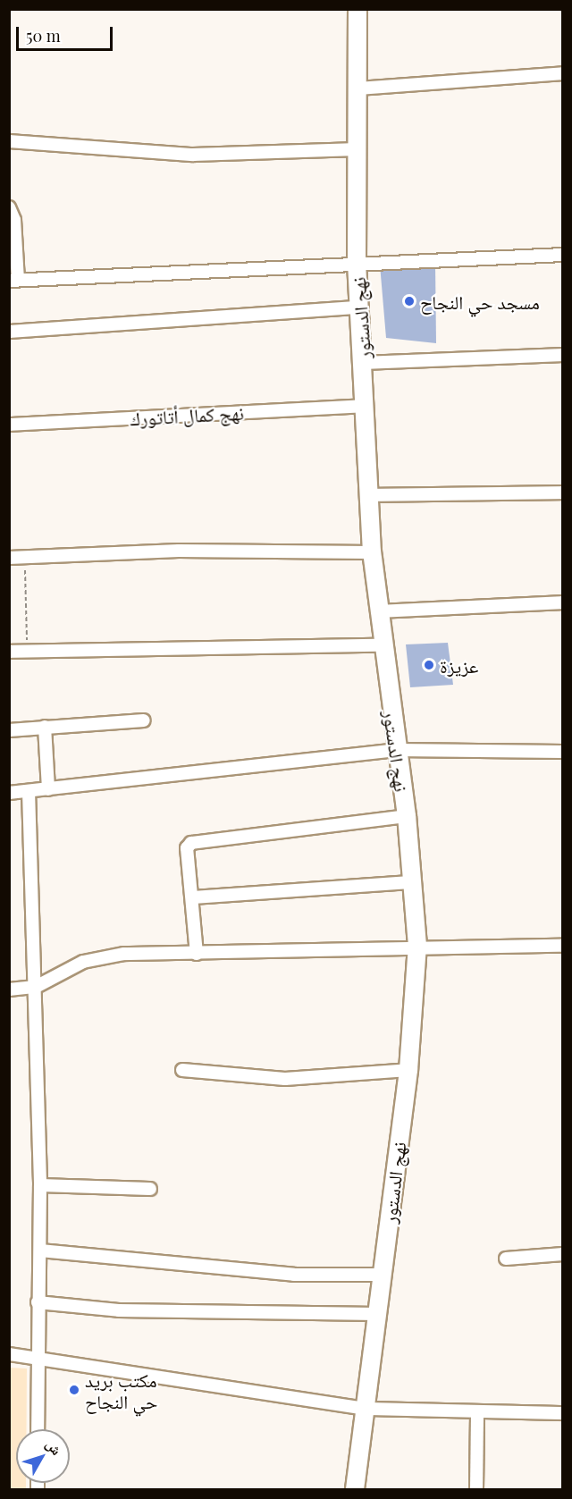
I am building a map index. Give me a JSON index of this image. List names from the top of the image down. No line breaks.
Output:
{"streets":{"street":["نهج الدستور","نهج كمال أتاتورك"]},"crossings":[["نهج الدستور","نهج كمال أتاتورك"]],"places":["مسجد حي النجاح","عزيزة","مكتب بريد حي النجاح"],"scale_bar":"50 m","north":"top right"}
